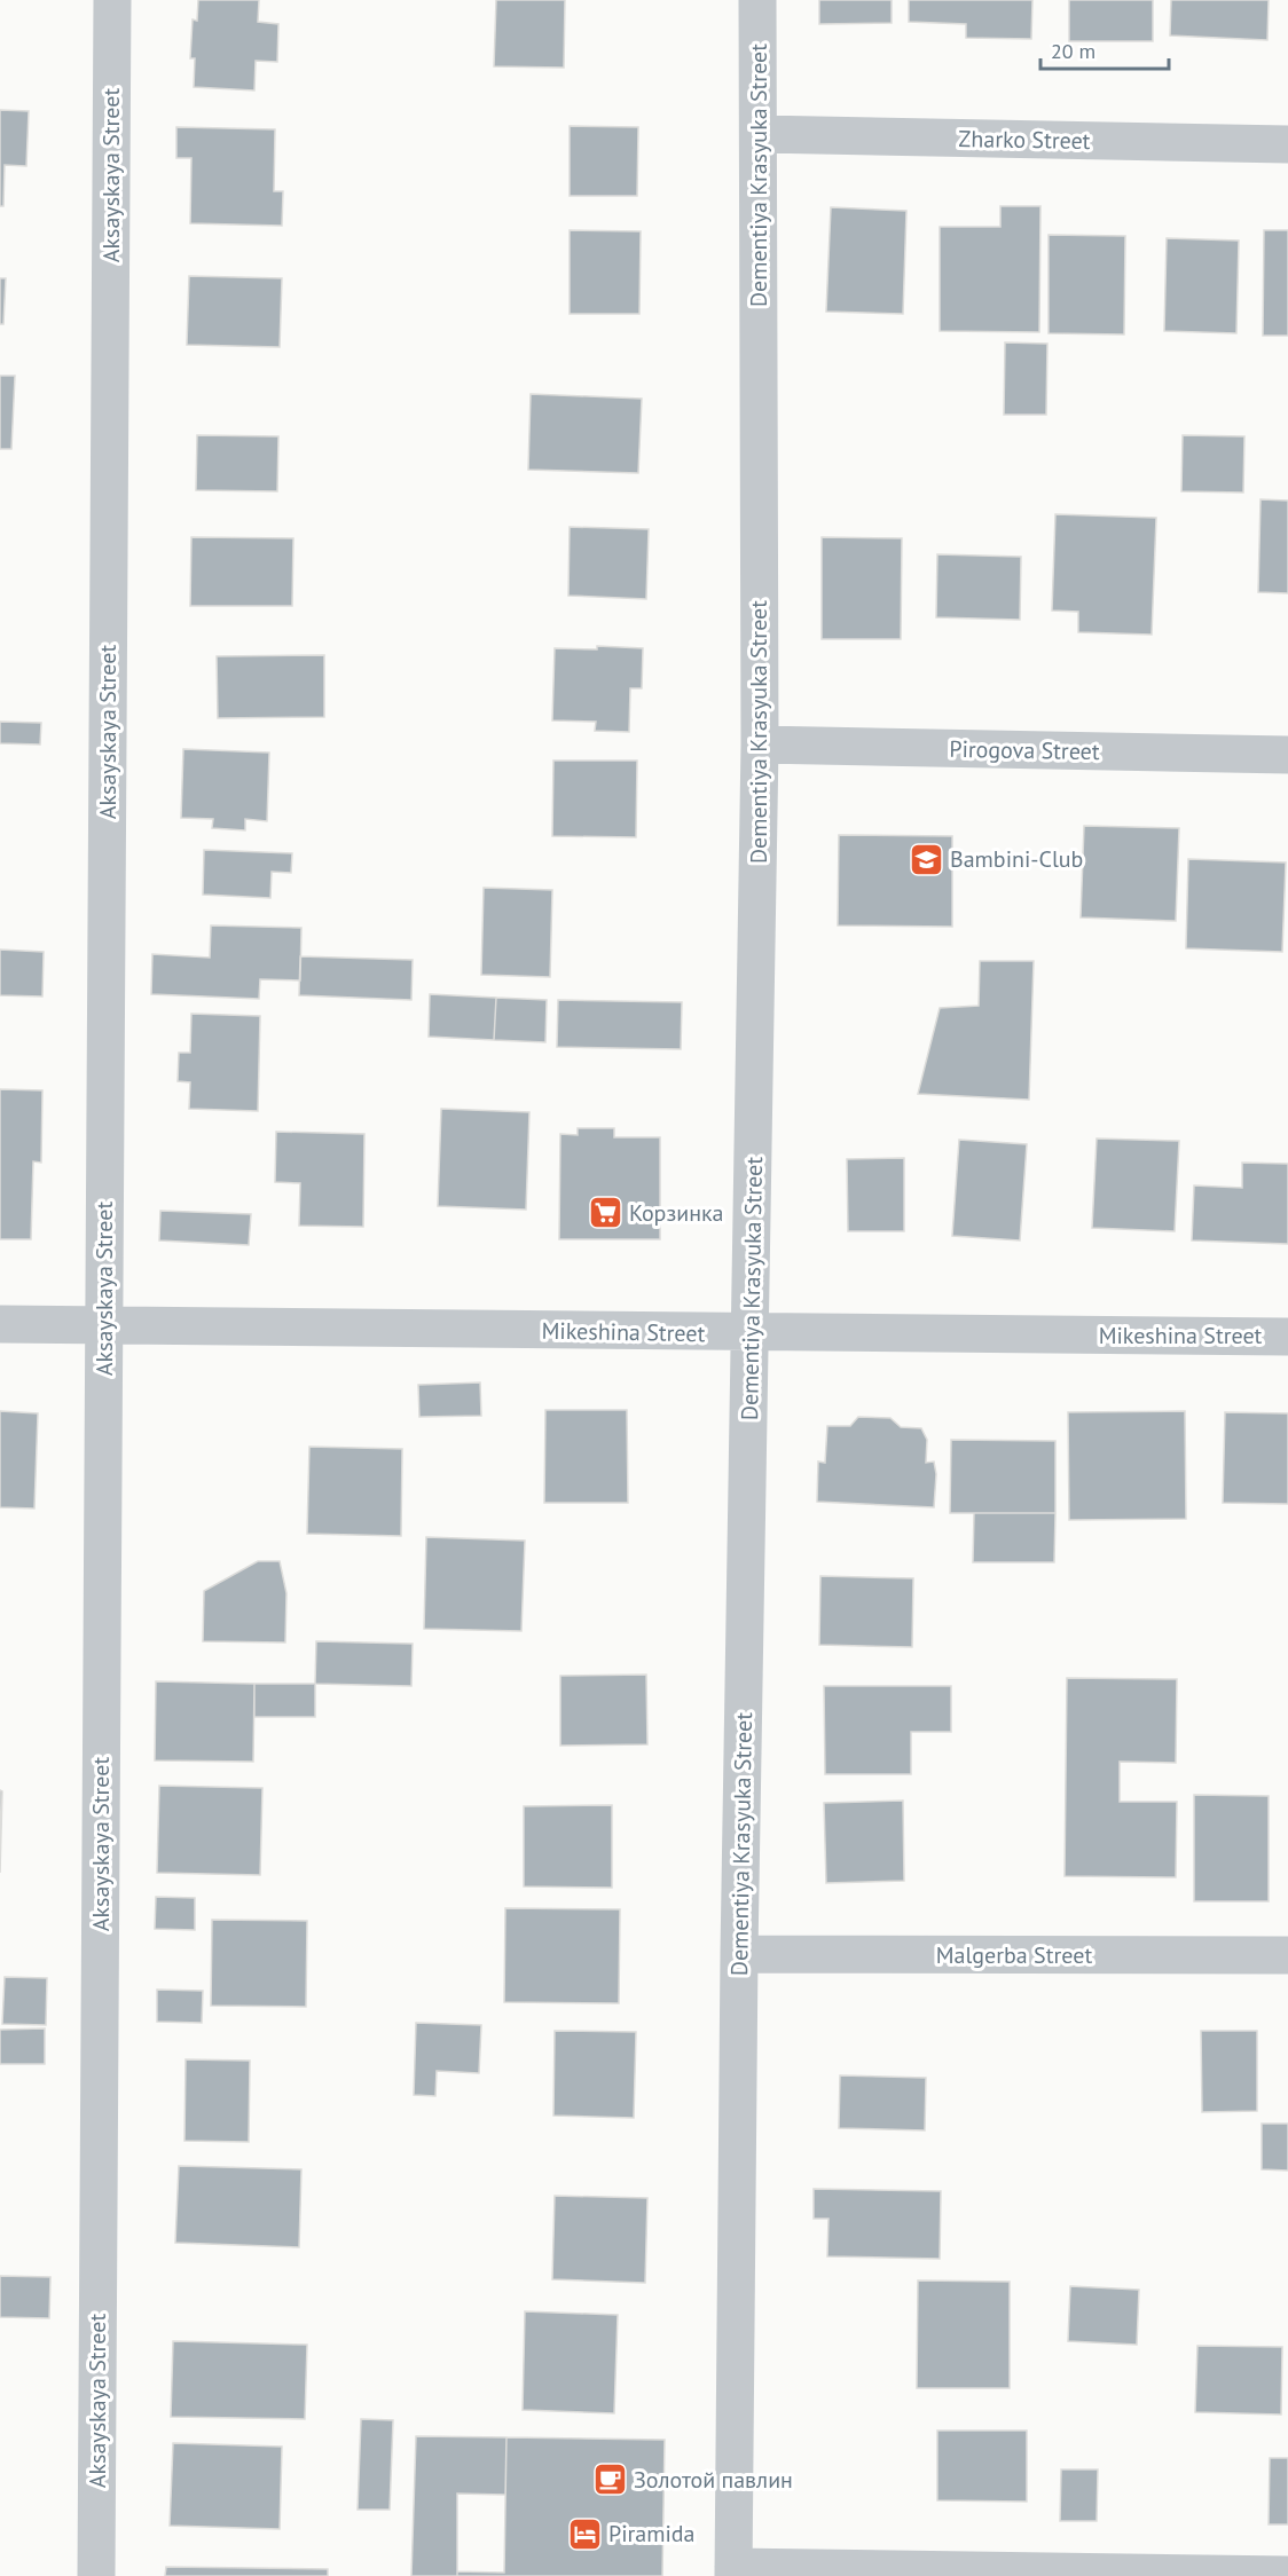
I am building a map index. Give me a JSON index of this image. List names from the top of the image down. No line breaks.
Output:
{"streets":{"street":["Zharko Street","Aksayskaya Street","Dementiya Krasyuka Street","Pirogova Street","Mikeshina Street","Malgerba Street"]},"crossings":[["Zharko Street","Dementiya Krasyuka Street"],["Aksayskaya Street","Mikeshina Street"],["Dementiya Krasyuka Street","Pirogova Street"],["Dementiya Krasyuka Street","Mikeshina Street"],["Dementiya Krasyuka Street","Malgerba Street"]],"places":{"school or university":["Bambini-Club"],"supermarket":["Корзинка"],"cafe":["Золотой павлин"],"hotel":["Piramida"]},"scale_bar":"20 m"}
